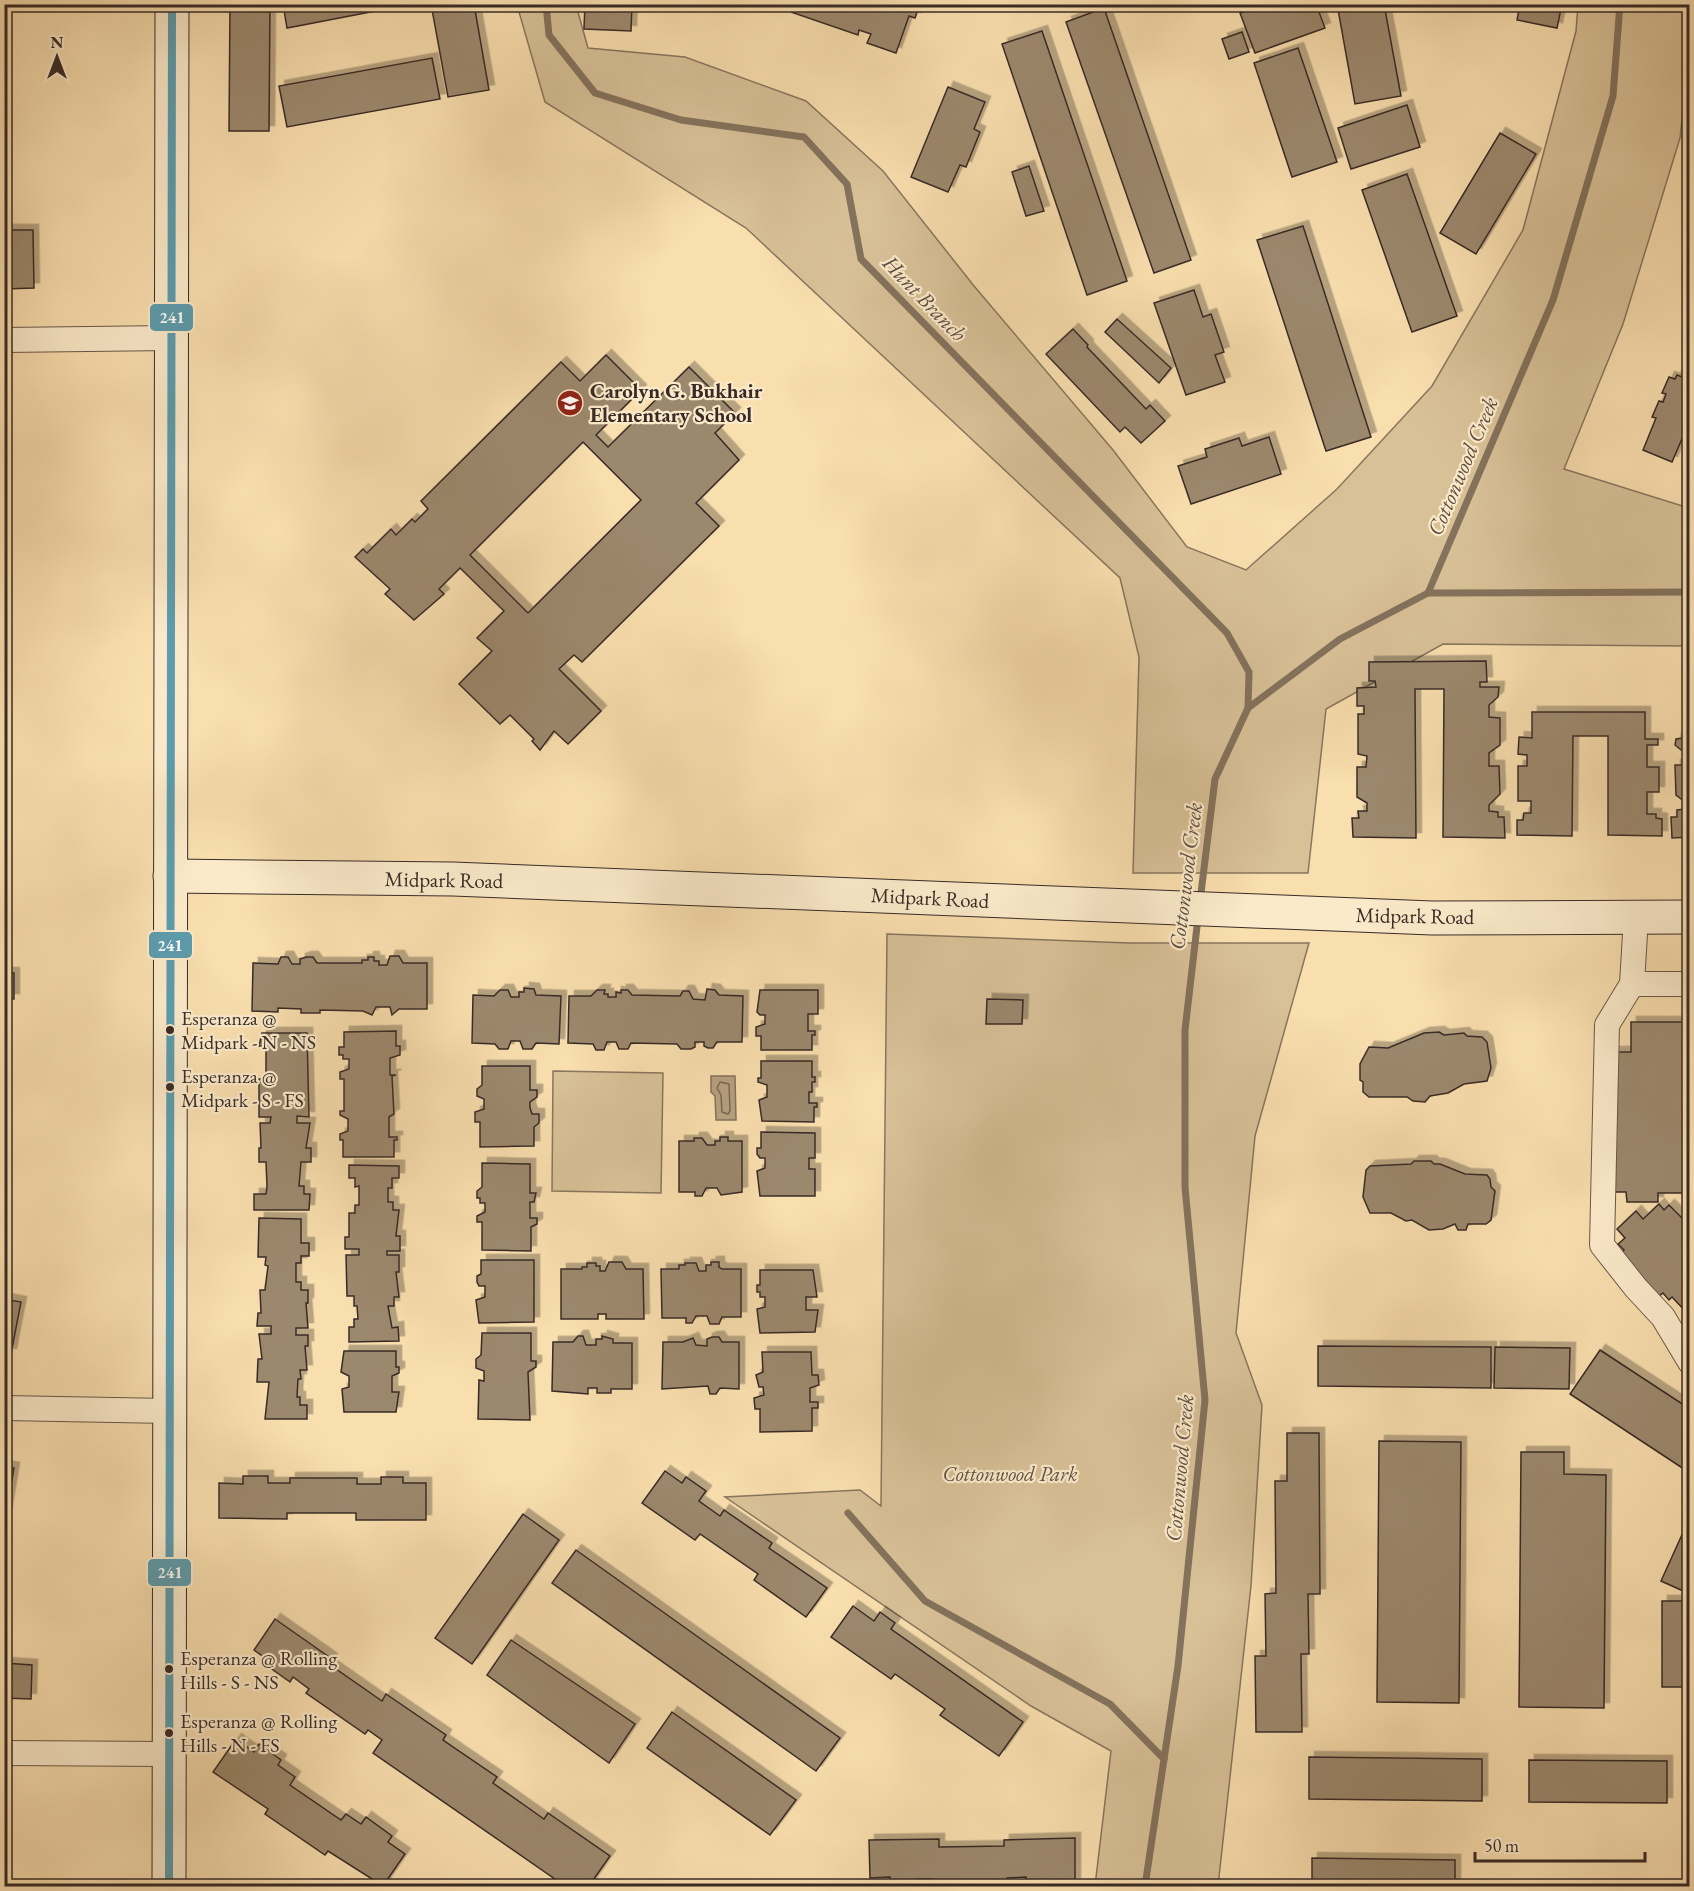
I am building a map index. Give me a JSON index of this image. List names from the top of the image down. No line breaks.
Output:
{"streets":{"street":["Midpark Road"]},"water":["Hunt Branch","Cottonwood Creek"],"parks":["Cottonwood Park"],"places":{"school or university":["Carolyn G. Bukhair Elementary School"],"other":["Esperanza @ Midpark - N - NS","Esperanza @ Midpark - S - FS","Esperanza @ Rolling Hills - S - NS","Esperanza @ Rolling Hills - N - FS"]},"lines":["transit line 241"],"scale_bar":"50 m","north":"top"}
